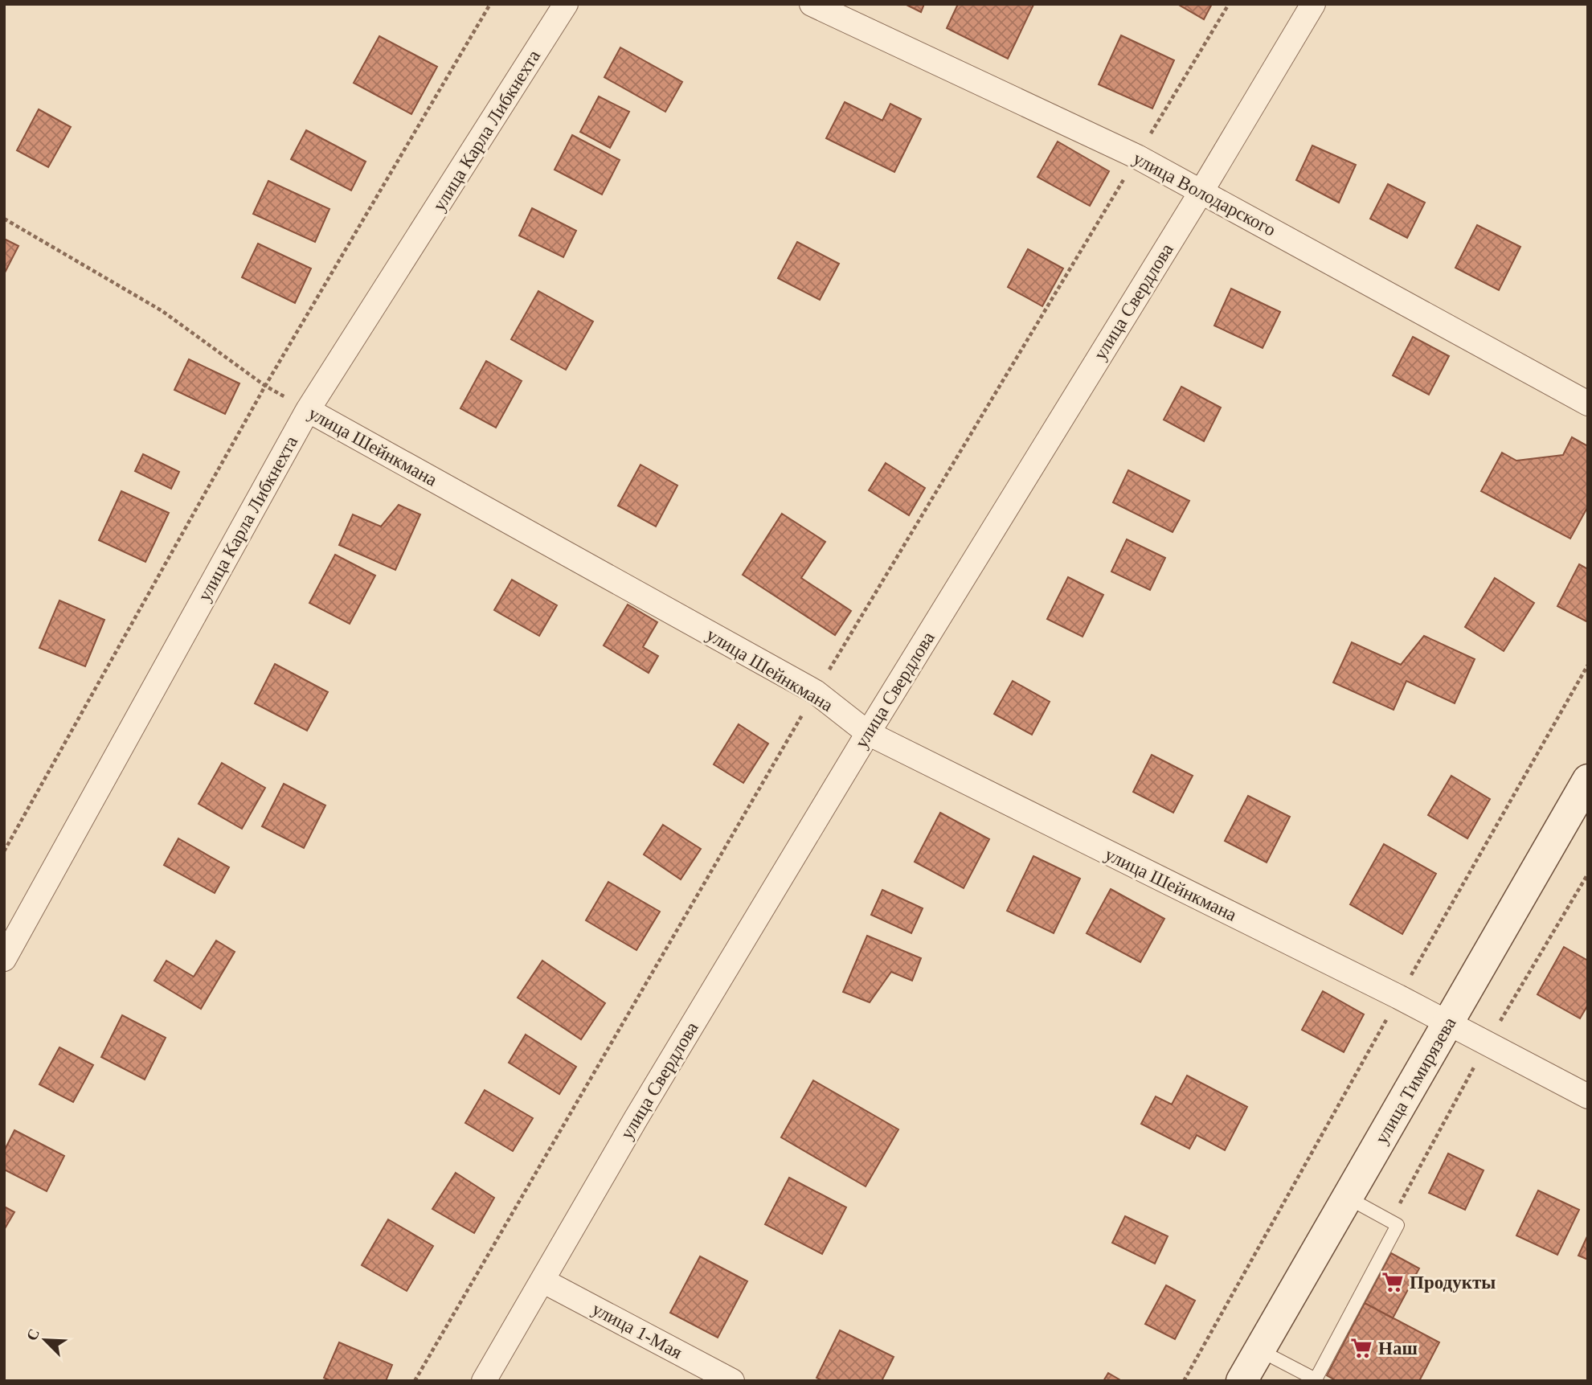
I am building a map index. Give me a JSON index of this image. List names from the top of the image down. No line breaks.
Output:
{"streets":{"main road":["улица Тимирязева"],"street":["улица Карла Либкнехта","улица Володарского","улица Свердлова","улица Шейнкмана","улица 1-Мая"]},"crossings":[["улица Карла Либкнехта","улица Шейнкмана"],["улица Володарского","улица Свердлова"],["улица Свердлова","улица Шейнкмана"],["улица Свердлова","улица 1-Мая"],["улица Шейнкмана","улица Тимирязева"]],"places":{"supermarket":["Продукты","Наш"]},"north":"top left"}
